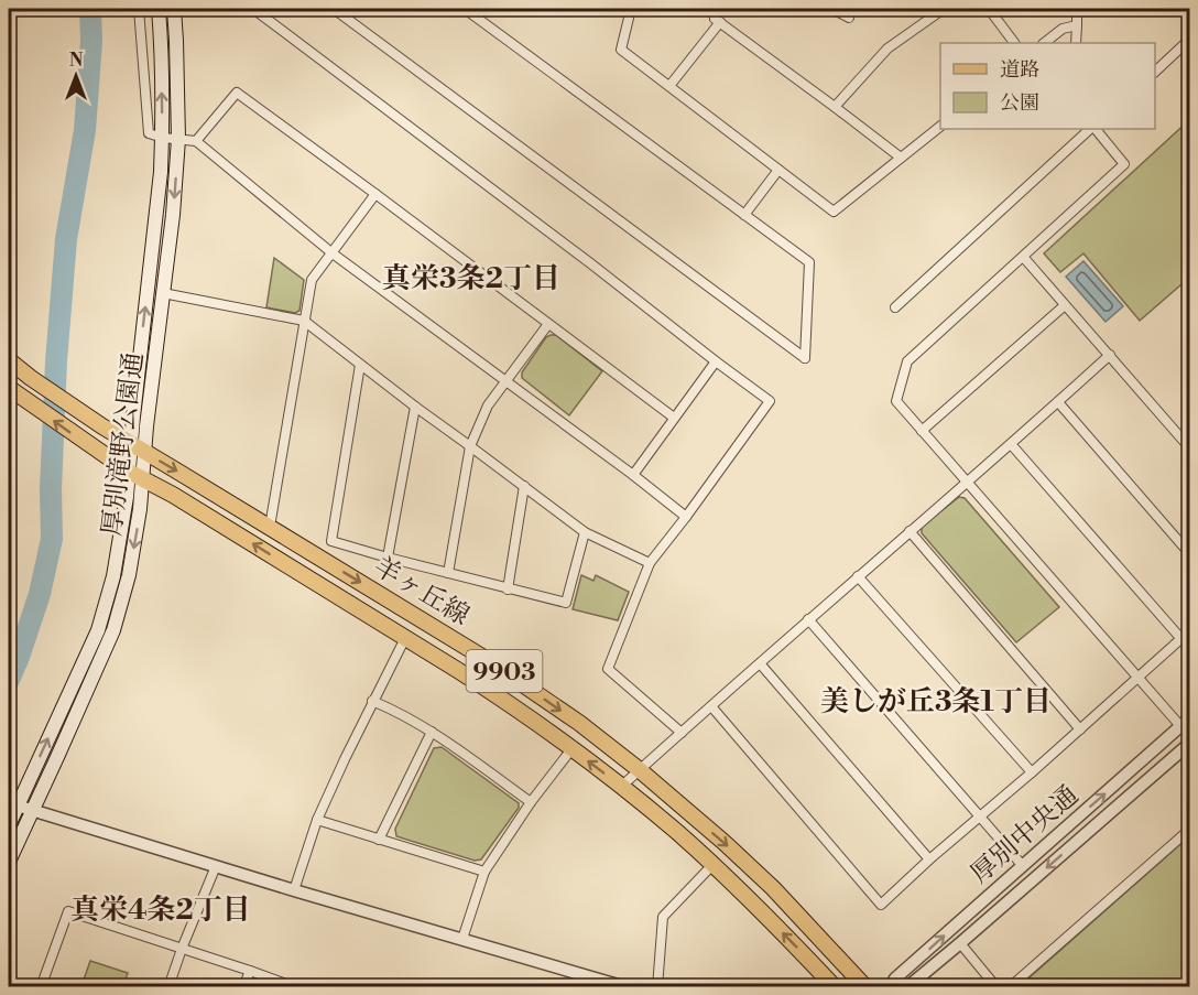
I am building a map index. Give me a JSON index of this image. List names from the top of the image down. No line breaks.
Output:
{"streets":{"main road":["厚別滝野公園通","羊ヶ丘線","9903"],"street":["厚別中央通"]},"crossings":[["厚別滝野公園通","羊ヶ丘線"]],"districts":["真栄3条2丁目","美しが丘3条1丁目","真栄4条2丁目"],"legend":["道路","公園"],"north":"top"}
